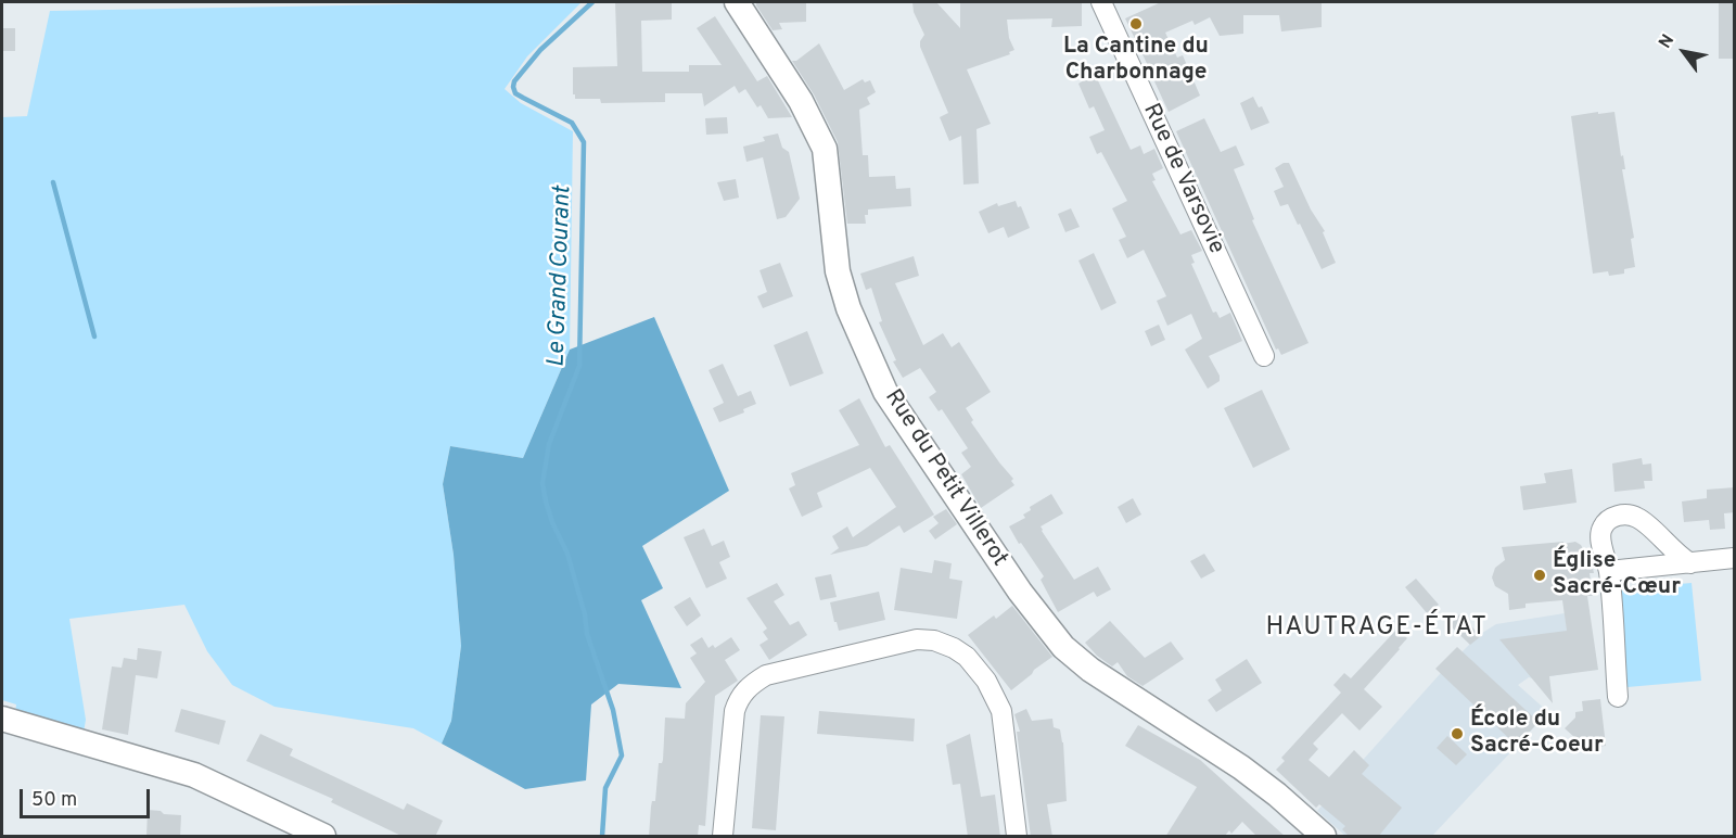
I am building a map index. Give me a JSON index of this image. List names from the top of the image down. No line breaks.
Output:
{"streets":{"street":["Rue de Varsovie","Rue du Petit Villerot"]},"districts":["HAUTRAGE-ÉTAT"],"water":["Le Grand Courant"],"places":["La Cantine du Charbonnage","Église Sacré-Cœur","École du Sacré-Coeur"],"scale_bar":"50 m","north":"top left"}
